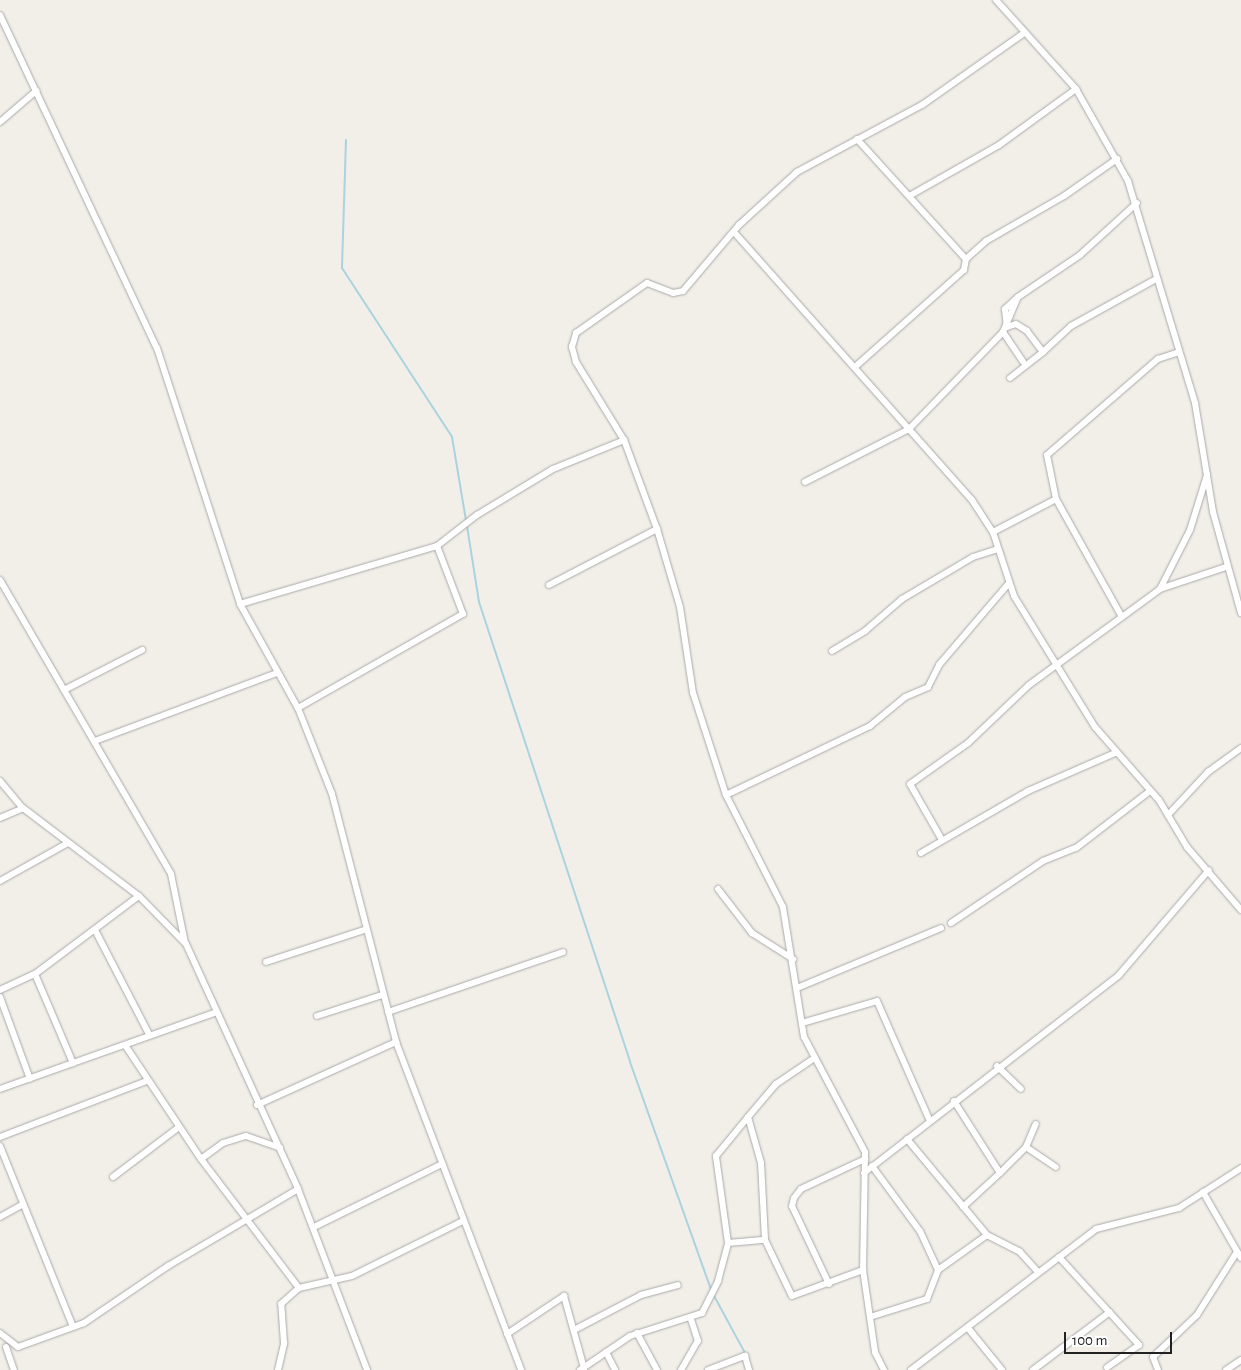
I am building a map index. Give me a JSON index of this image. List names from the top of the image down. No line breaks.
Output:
{"scale_bar":"100 m"}
